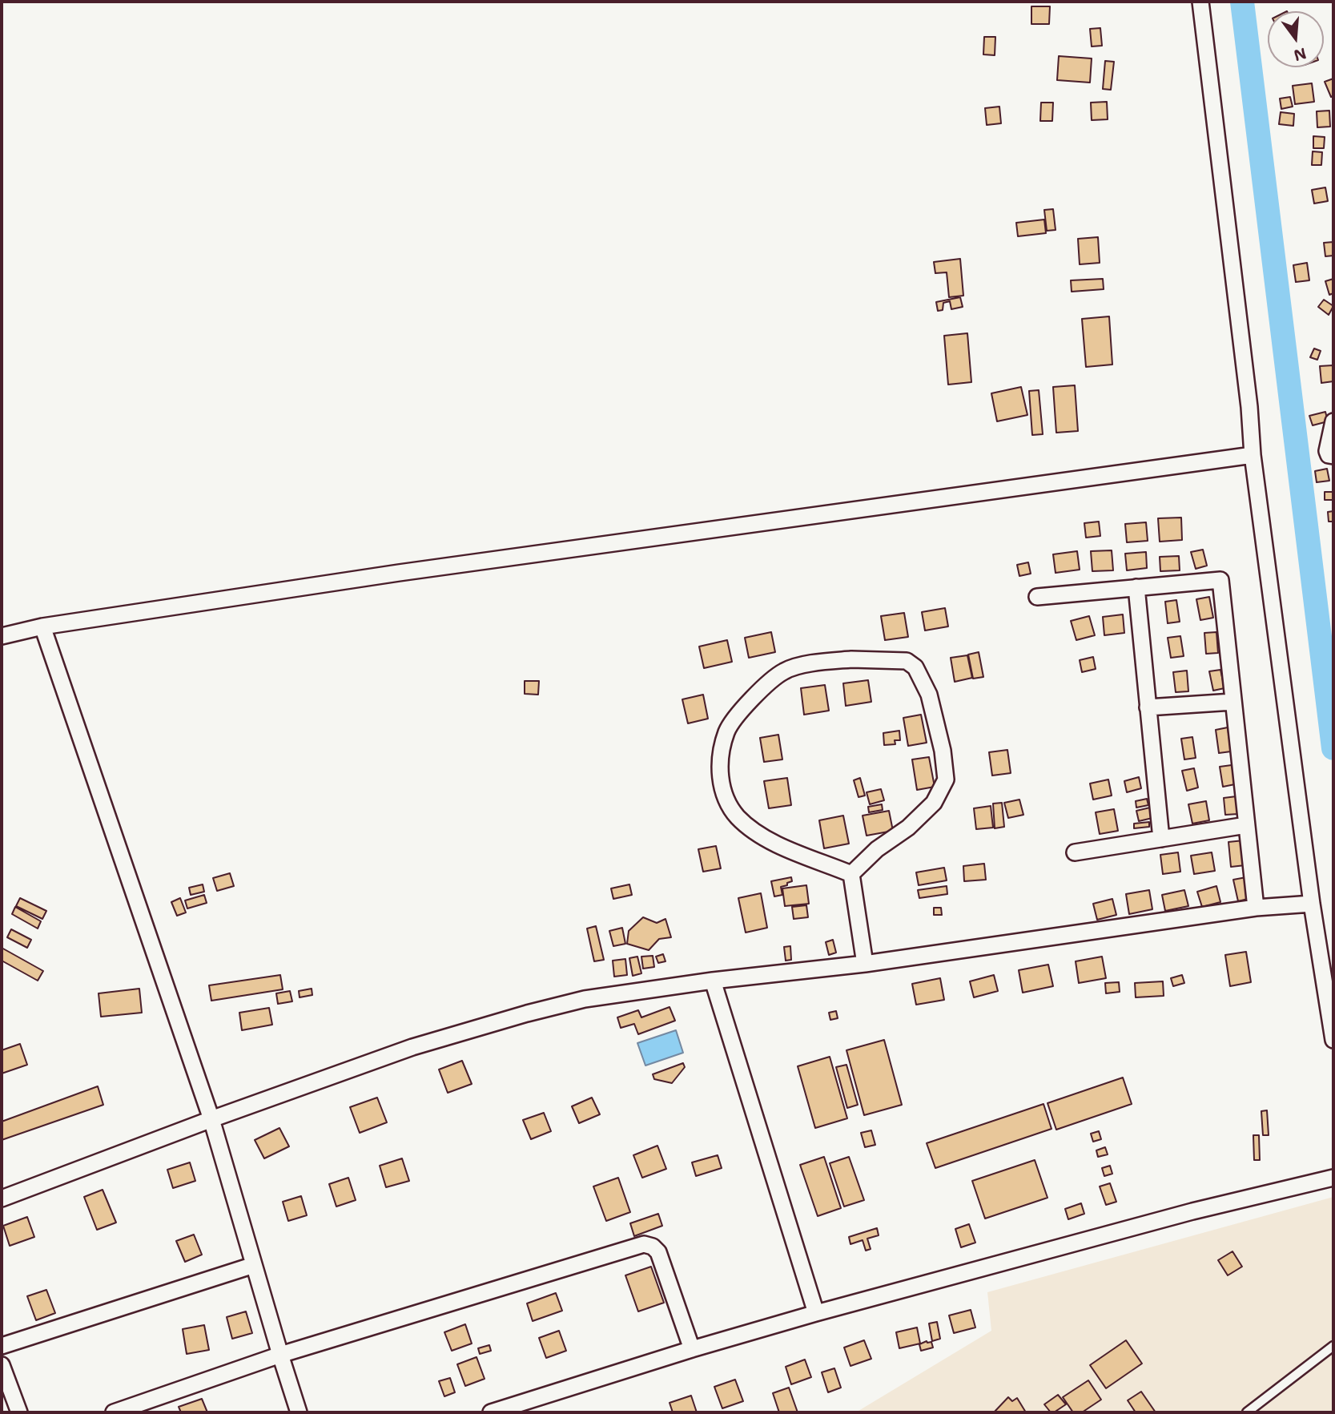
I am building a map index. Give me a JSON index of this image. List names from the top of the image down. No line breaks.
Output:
{"north":"bottom"}
